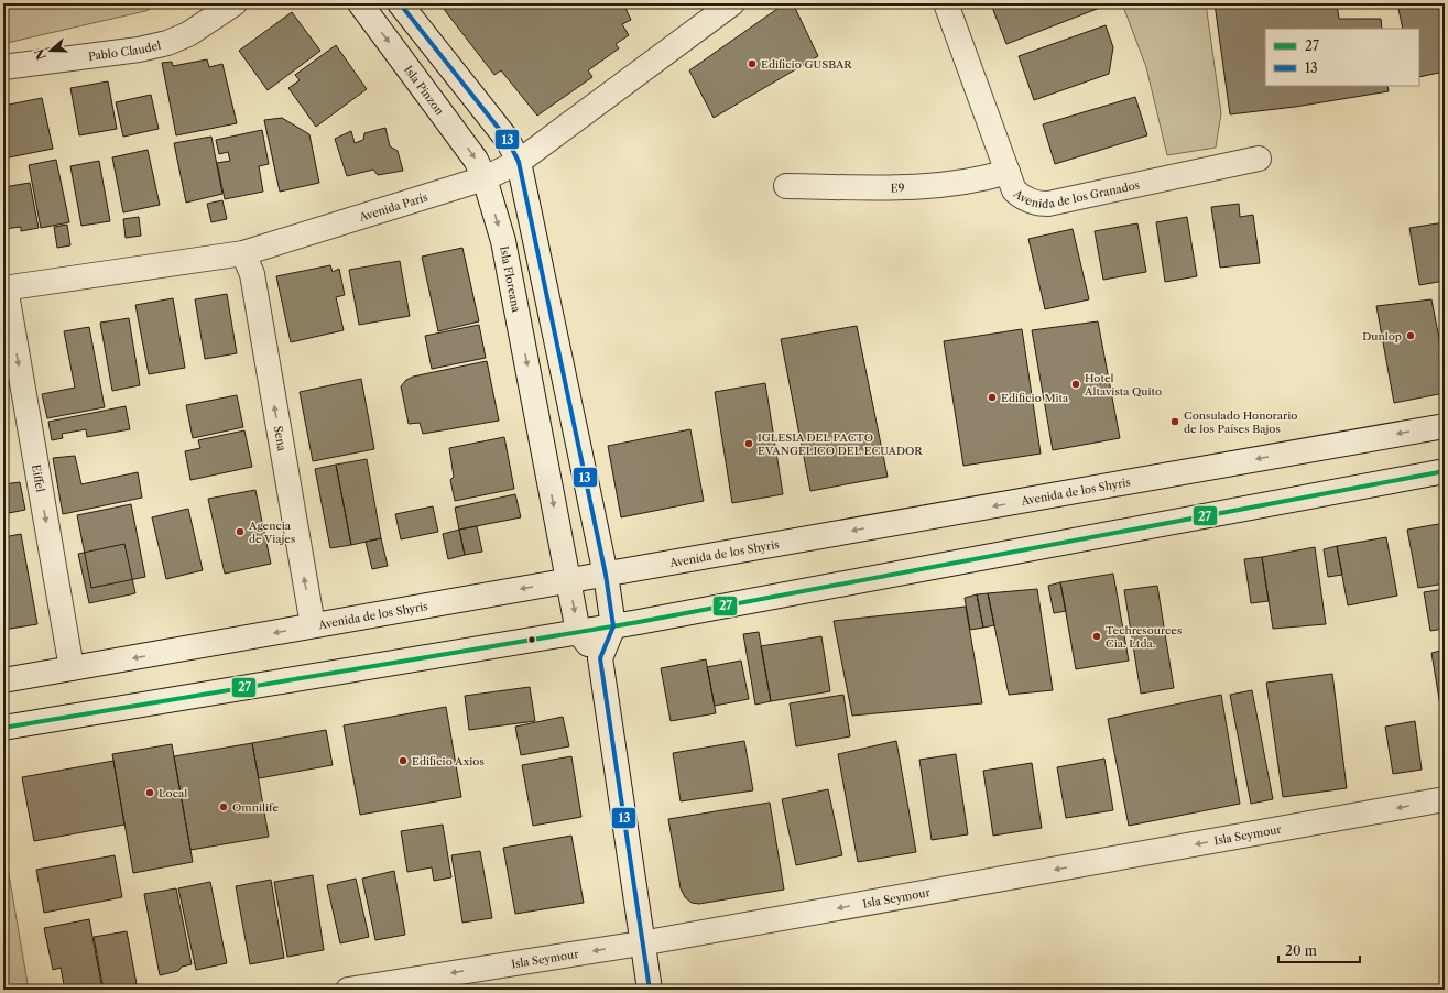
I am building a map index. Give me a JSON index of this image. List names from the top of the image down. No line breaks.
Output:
{"streets":{"street":["Pablo Claudel","Isla Pinzon","Avenida de los Granados","E9","Avenida París","Isla Floreana","Sena","Eiffel","Avenida de los Shyris","Isla Seymour"]},"crossings":[["Isla Pinzon","Avenida París"],["Isla Pinzon","Isla Floreana"],["Avenida de los Granados","E9"],["Avenida París","Isla Floreana"],["Avenida París","Sena"],["Avenida París","Eiffel"],["Isla Floreana","Avenida de los Shyris"],["Sena","Avenida de los Shyris"],["Eiffel","Avenida de los Shyris"]],"one_way":["Sena","Eiffel","Isla Seymour"],"places":["Edificio GUSBAR","Dunlop","Hotel Altavista Quito","Edificio Mita","Consulado Honorario de los Países Bajos","IGLESIA DEL PACTO EVANGELICO DEL ECUADOR","Agencia de Viajes","Techresources Cia. Ltda.","Edificio Axios","Local","Omnilife"],"lines":["transit line 13","transit line 27"],"legend":["27","13"],"scale_bar":"20 m","north":"left"}
